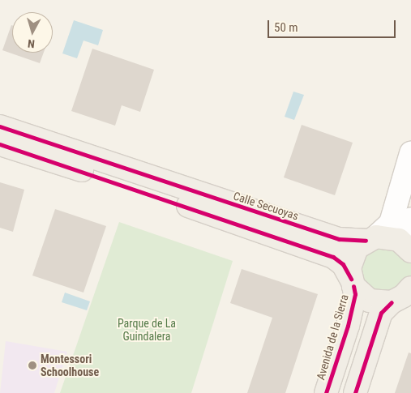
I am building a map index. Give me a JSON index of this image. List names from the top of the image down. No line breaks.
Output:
{"streets":{"main road":["Calle Secuoyas","Avenida de la Sierra"]},"crossings":[["Calle Secuoyas","Avenida de la Sierra"]],"parks":["Parque de La Guindalera"],"places":["Montessori Schoolhouse"],"scale_bar":"50 m","north":"bottom"}
